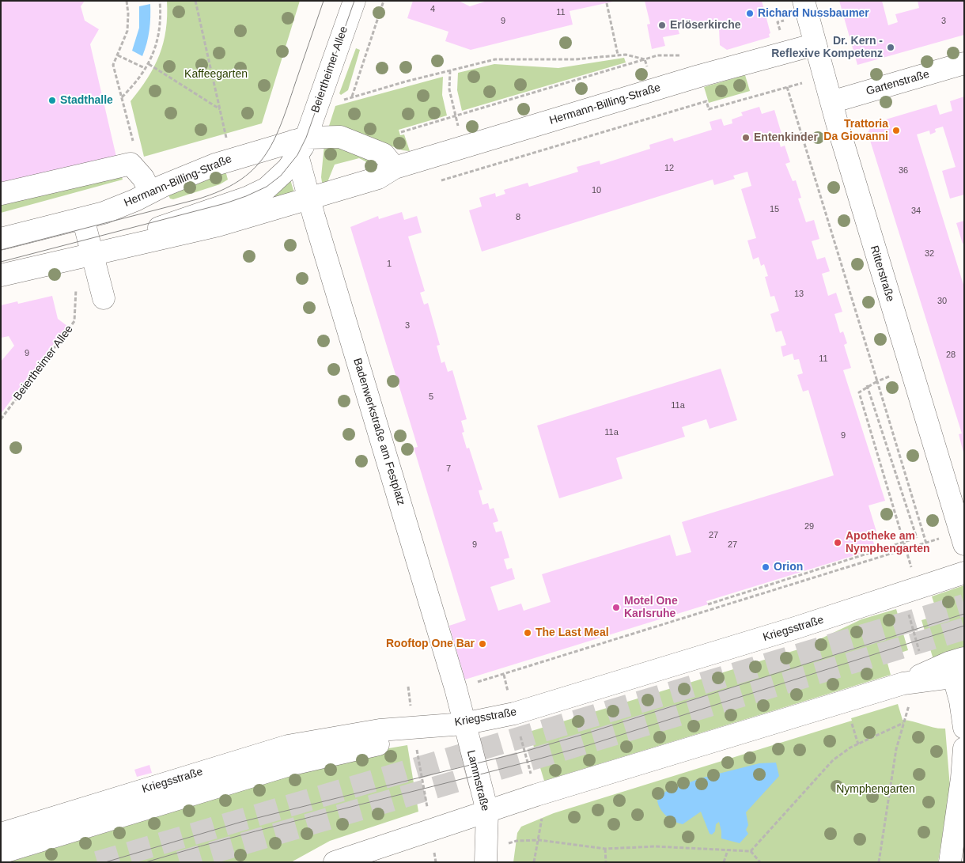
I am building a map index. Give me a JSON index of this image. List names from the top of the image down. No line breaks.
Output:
{"streets":{"street":["Beiertheimer Allee","Gartenstraße","Hermann-Billing-Straße","Ritterstraße","Badenwerkstraße am Festplatz","Kriegsstraße","Lammstraße"]},"crossings":[["Beiertheimer Allee","Hermann-Billing-Straße"],["Beiertheimer Allee","Badenwerkstraße am Festplatz"],["Gartenstraße","Ritterstraße"],["Hermann-Billing-Straße","Ritterstraße"],["Hermann-Billing-Straße","Badenwerkstraße am Festplatz"],["Badenwerkstraße am Festplatz","Kriegsstraße"],["Badenwerkstraße am Festplatz","Lammstraße"],["Kriegsstraße","Lammstraße"]],"parks":["Kaffeegarten","Nymphengarten"],"places":["Richard Nussbaumer","Erlöserkirche","Dr. Kern - Reflexive Kompetenz","Stadthalle","Trattoria Da Giovanni","Entenkinder","Apotheke am Nymphengarten","Orion","Motel One Karlsruhe","The Last Meal","Rooftop One Bar"],"house_numbers":["4","11","9","3","12","36","10","15","34","8","32","1","13","30","3","9","28","11","5","11a","11a","9","7","29","27","9","27"]}
